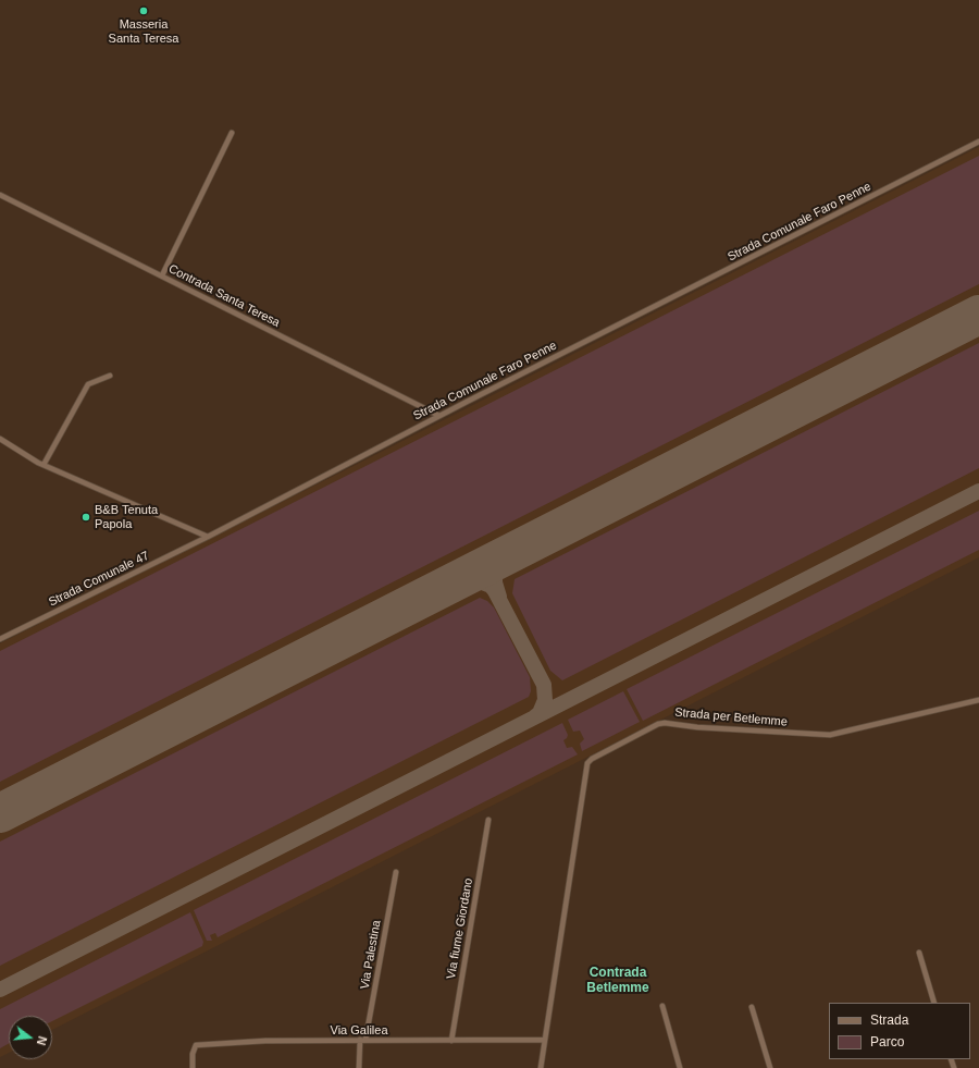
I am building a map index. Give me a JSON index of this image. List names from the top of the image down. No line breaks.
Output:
{"streets":{"street":["Strada Comunale Faro Penne","Contrada Santa Teresa","Strada Comunale 47","Strada per Betlemme","Via fiume Giordano","Via Palestina","Via Galilea"]},"crossings":[["Strada Comunale Faro Penne","Contrada Santa Teresa"],["Strada Comunale Faro Penne","Strada Comunale 47"],["Strada per Betlemme","Via Galilea"],["Via fiume Giordano","Via Galilea"],["Via Palestina","Via Galilea"]],"districts":["Contrada Betlemme"],"places":["Masseria Santa Teresa","B&B Tenuta Papola"],"legend":["Strada","Parco"],"north":"right"}
